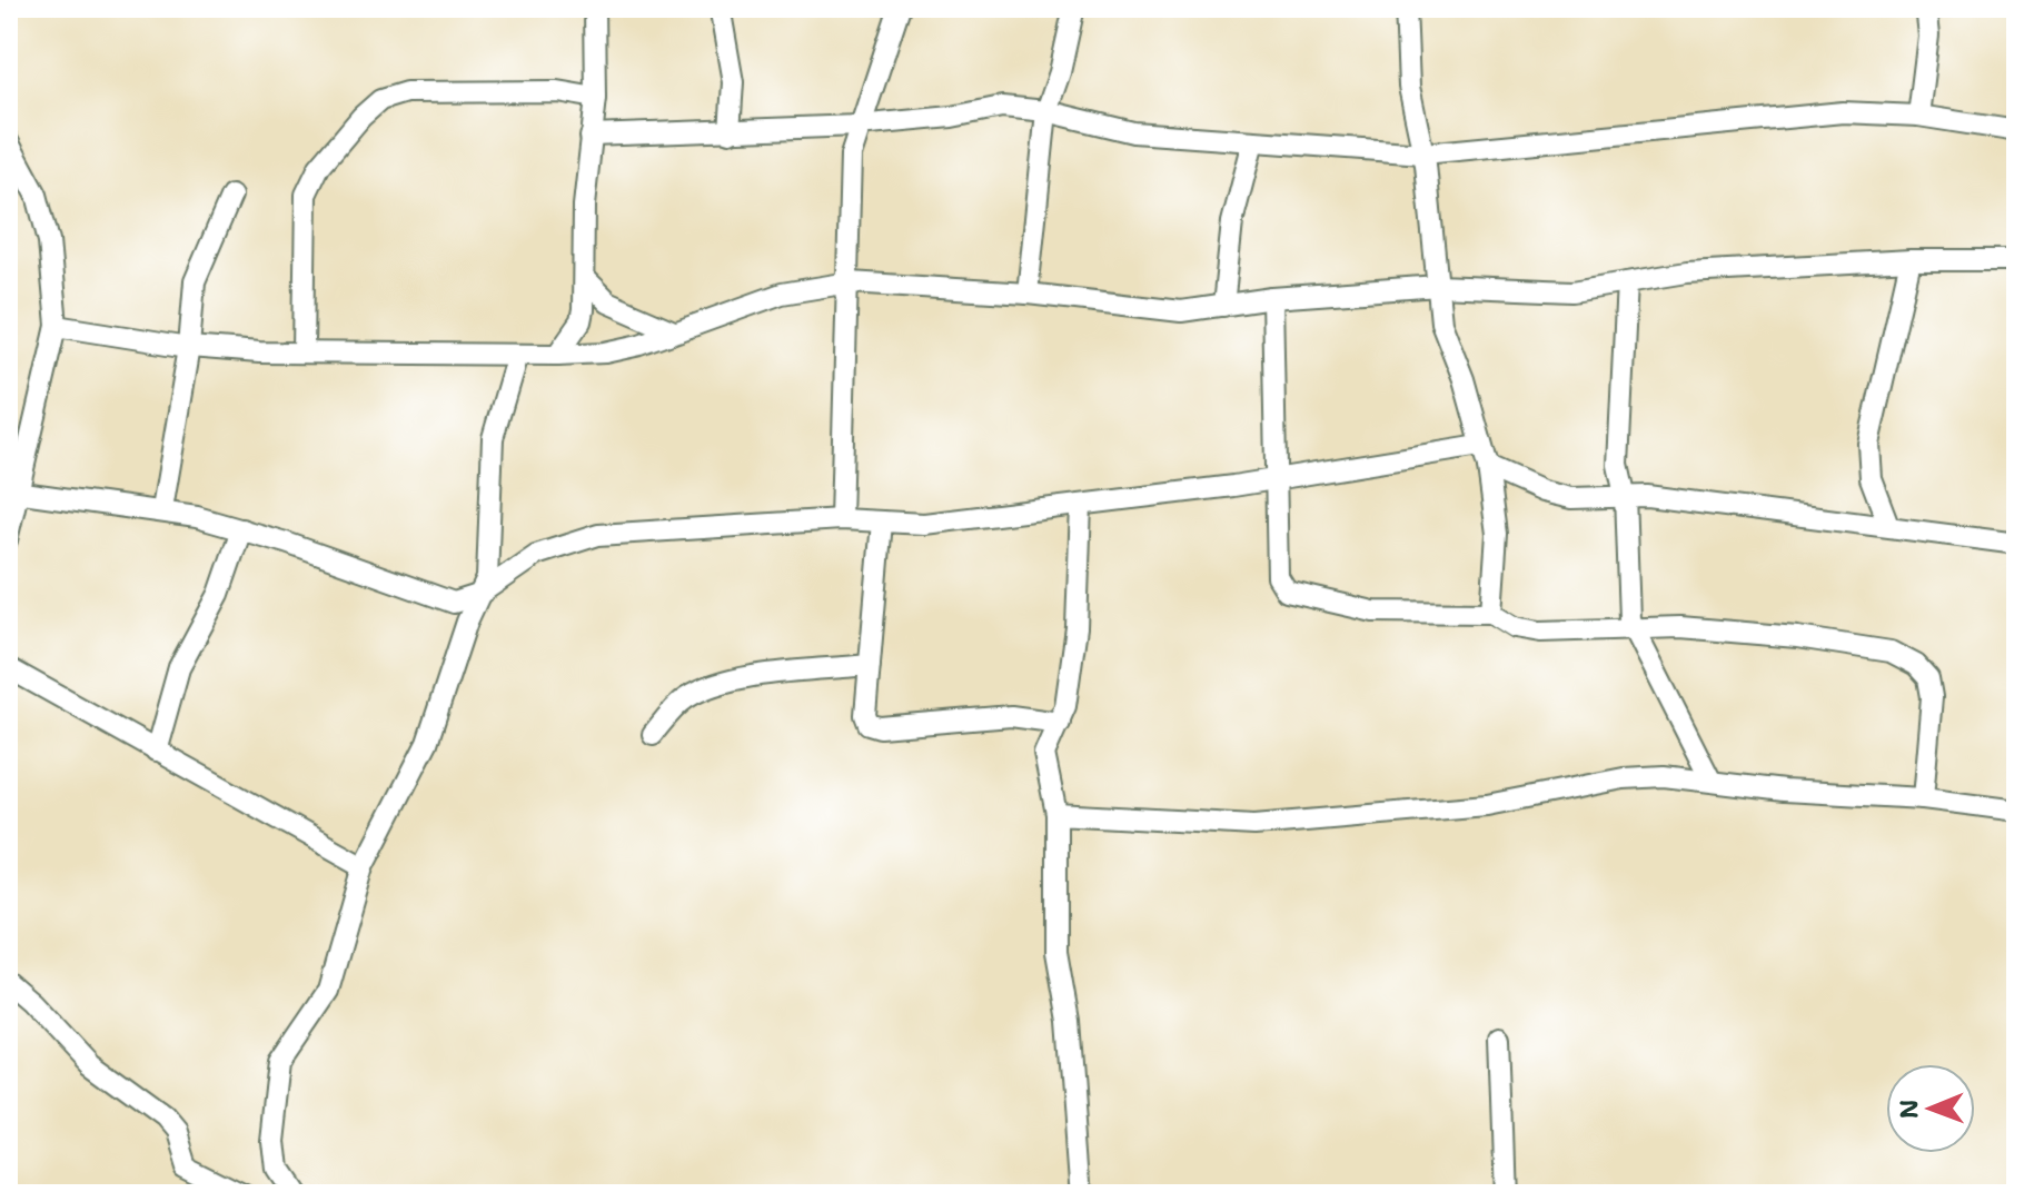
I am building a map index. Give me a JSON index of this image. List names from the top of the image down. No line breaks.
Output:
{"north":"left"}
